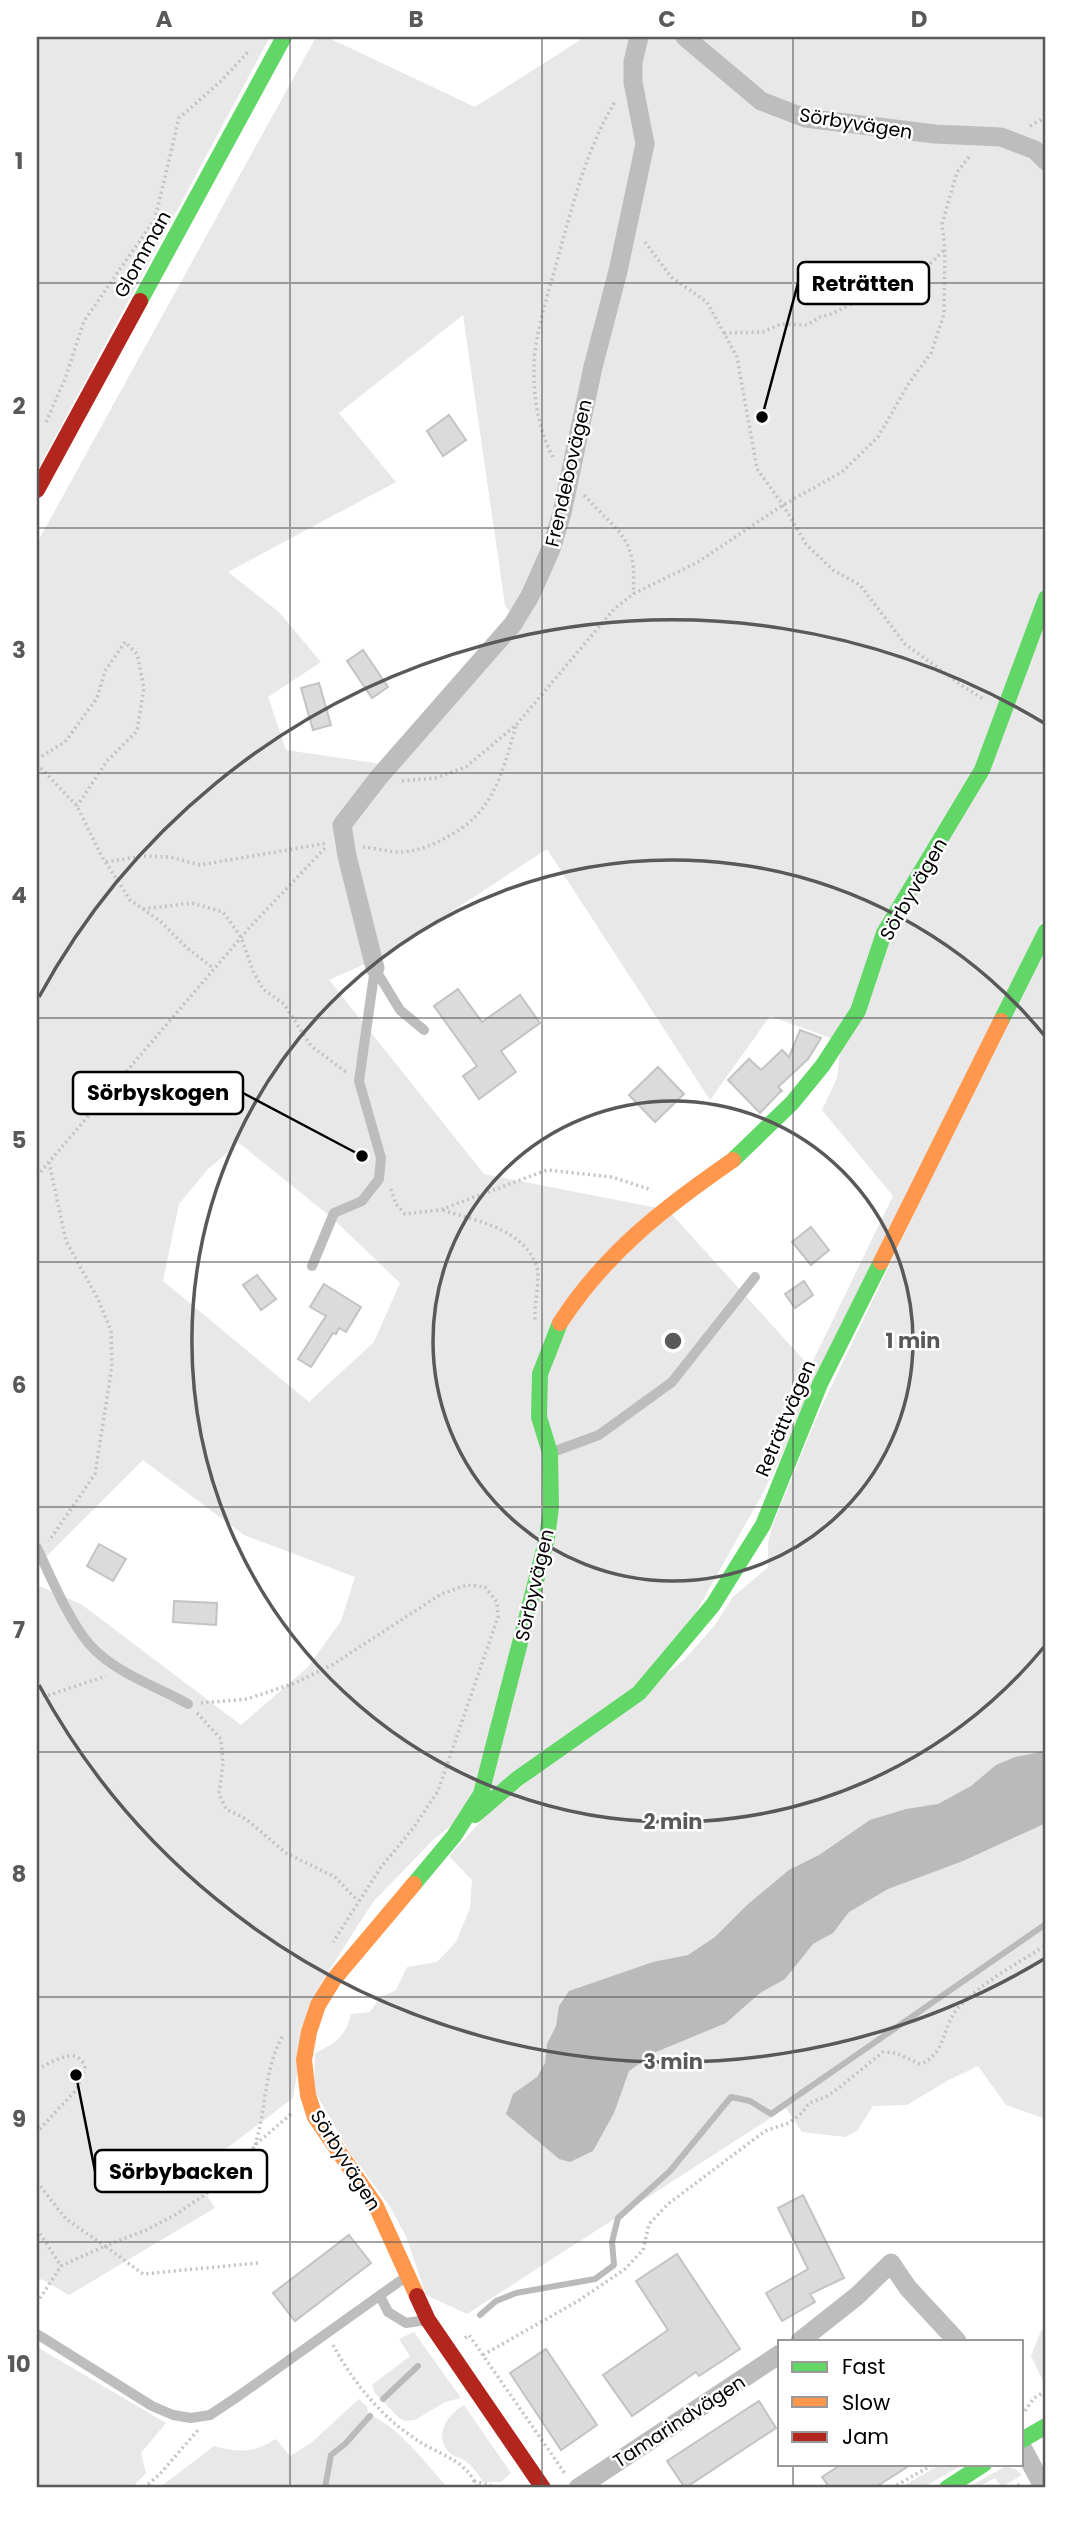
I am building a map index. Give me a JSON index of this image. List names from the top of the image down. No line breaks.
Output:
{"streets":{"street":["Sörbyvägen","Glomman","Frendebovägen","Reträttvägen","Tamarindvägen"]},"crossings":[["Sörbyvägen","Reträttvägen"]],"places":["Reträtten","Sörbyskogen","Sörbybacken"],"legend":["Fast","Slow","Jam"],"grid":{"columns":["A","B","C","D"],"rows":["1","2","3","4","5","6","7","8","9","10"]},"rings":["1 min","2 min","3 min"]}
